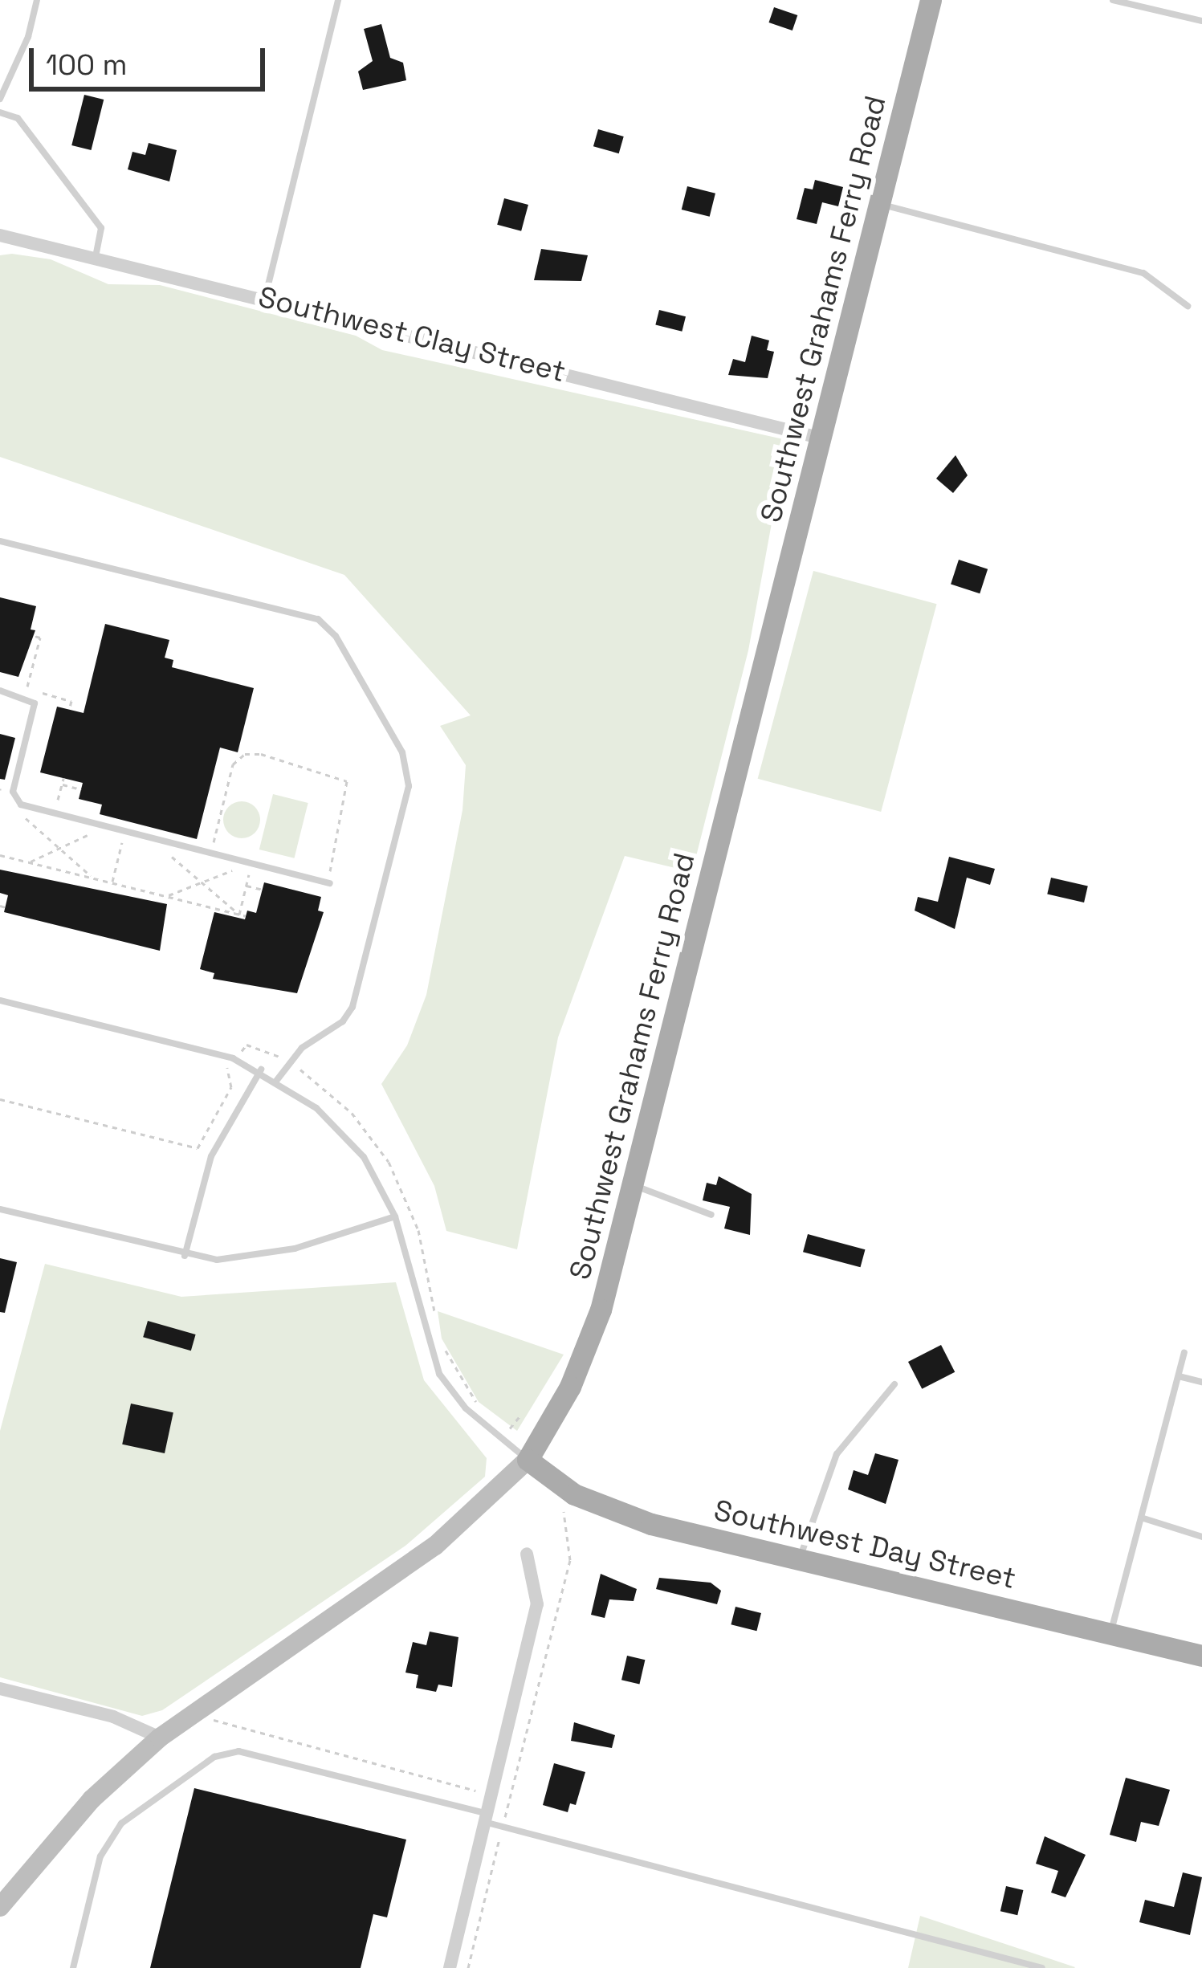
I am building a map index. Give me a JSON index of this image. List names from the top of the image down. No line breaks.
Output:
{"streets":{"main road":["Southwest Grahams Ferry Road","Southwest Day Street"],"street":["Southwest Clay Street"]},"crossings":[["Southwest Grahams Ferry Road","Southwest Clay Street"],["Southwest Grahams Ferry Road","Southwest Day Street"]],"scale_bar":"100 m"}
